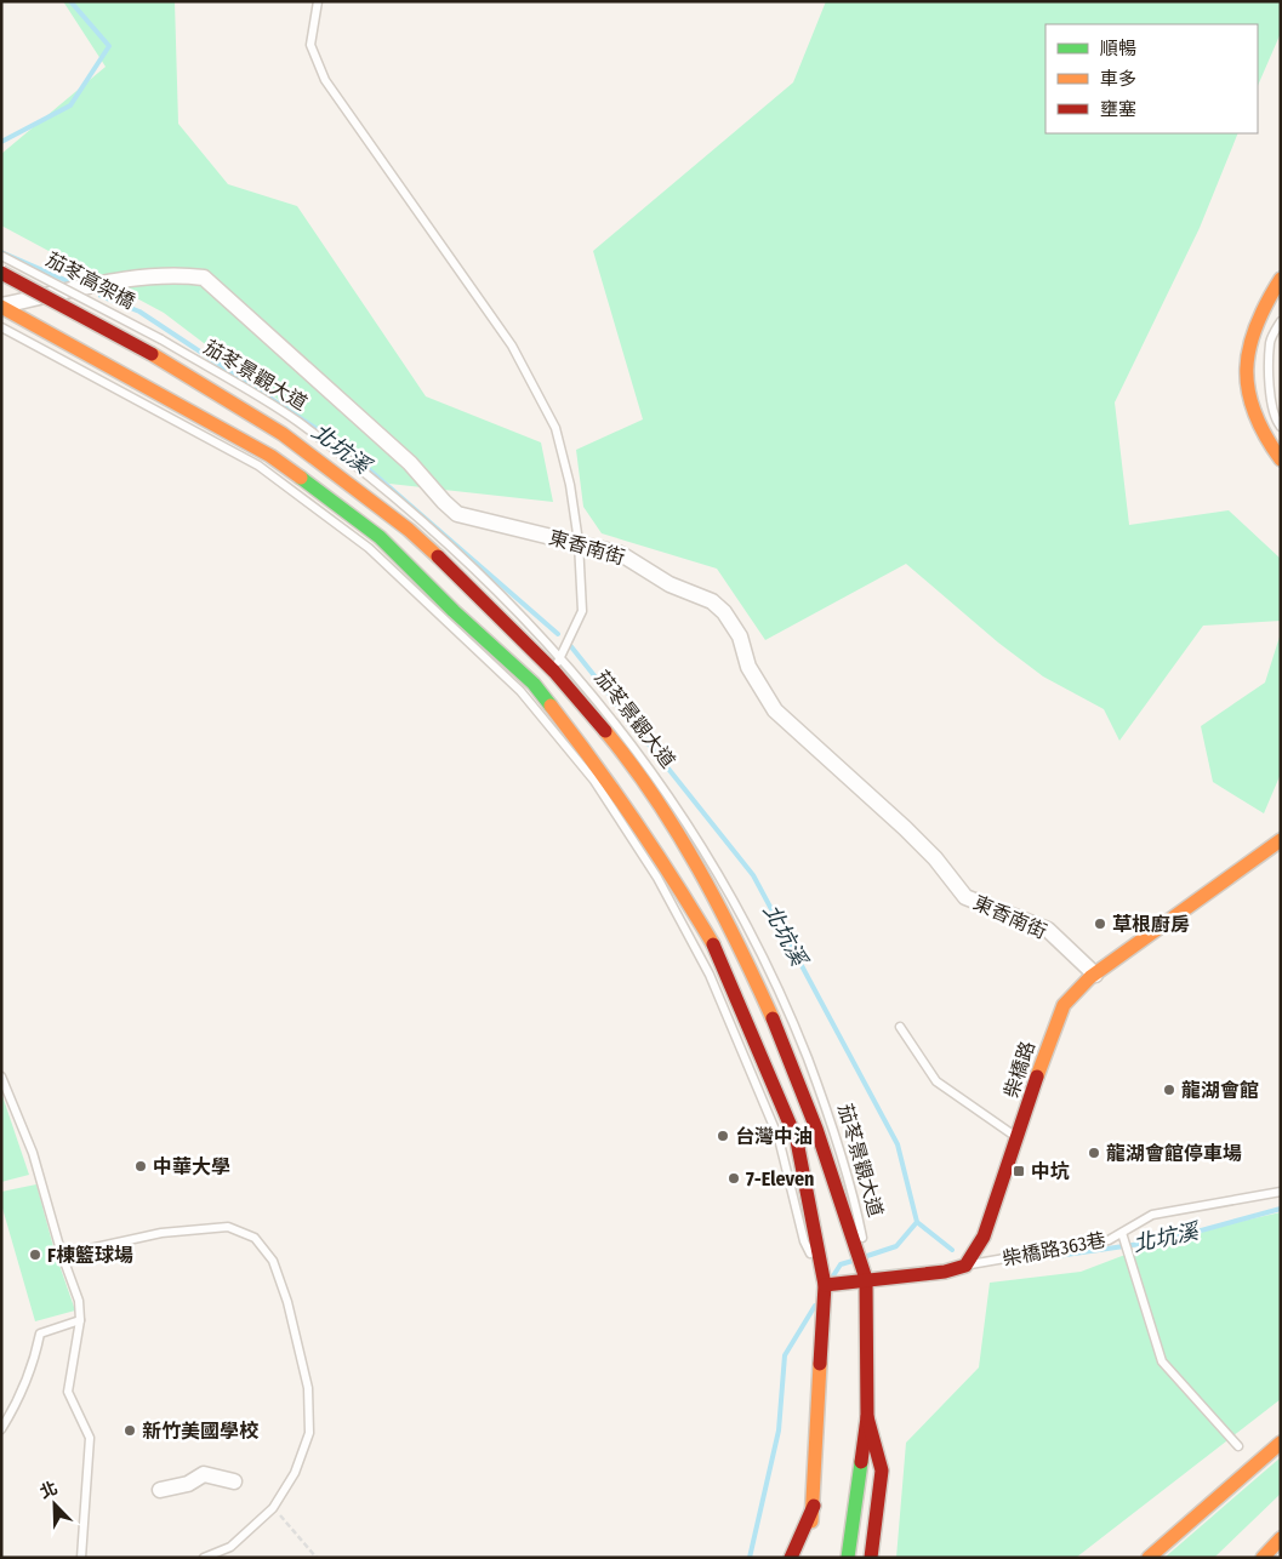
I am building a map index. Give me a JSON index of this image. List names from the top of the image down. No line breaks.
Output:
{"streets":{"main road":["茄苳高架橋","茄苳景觀大道","柴橋路"],"street":["東香南街"],"lane":["柴橋路363巷"]},"crossings":[["茄苳高架橋","茄苳景觀大道"],["東香南街","柴橋路"],["柴橋路","柴橋路363巷"]],"water":["北坑溪"],"places":{"other":["草根廚房","龍湖會館","台灣中油","龍湖會館停車場","中華大學","7-Eleven","F棟籃球場","新竹美國學校"],"transit":["中坑"]},"legend":["順暢","車多","壅塞"],"north":"top left"}
